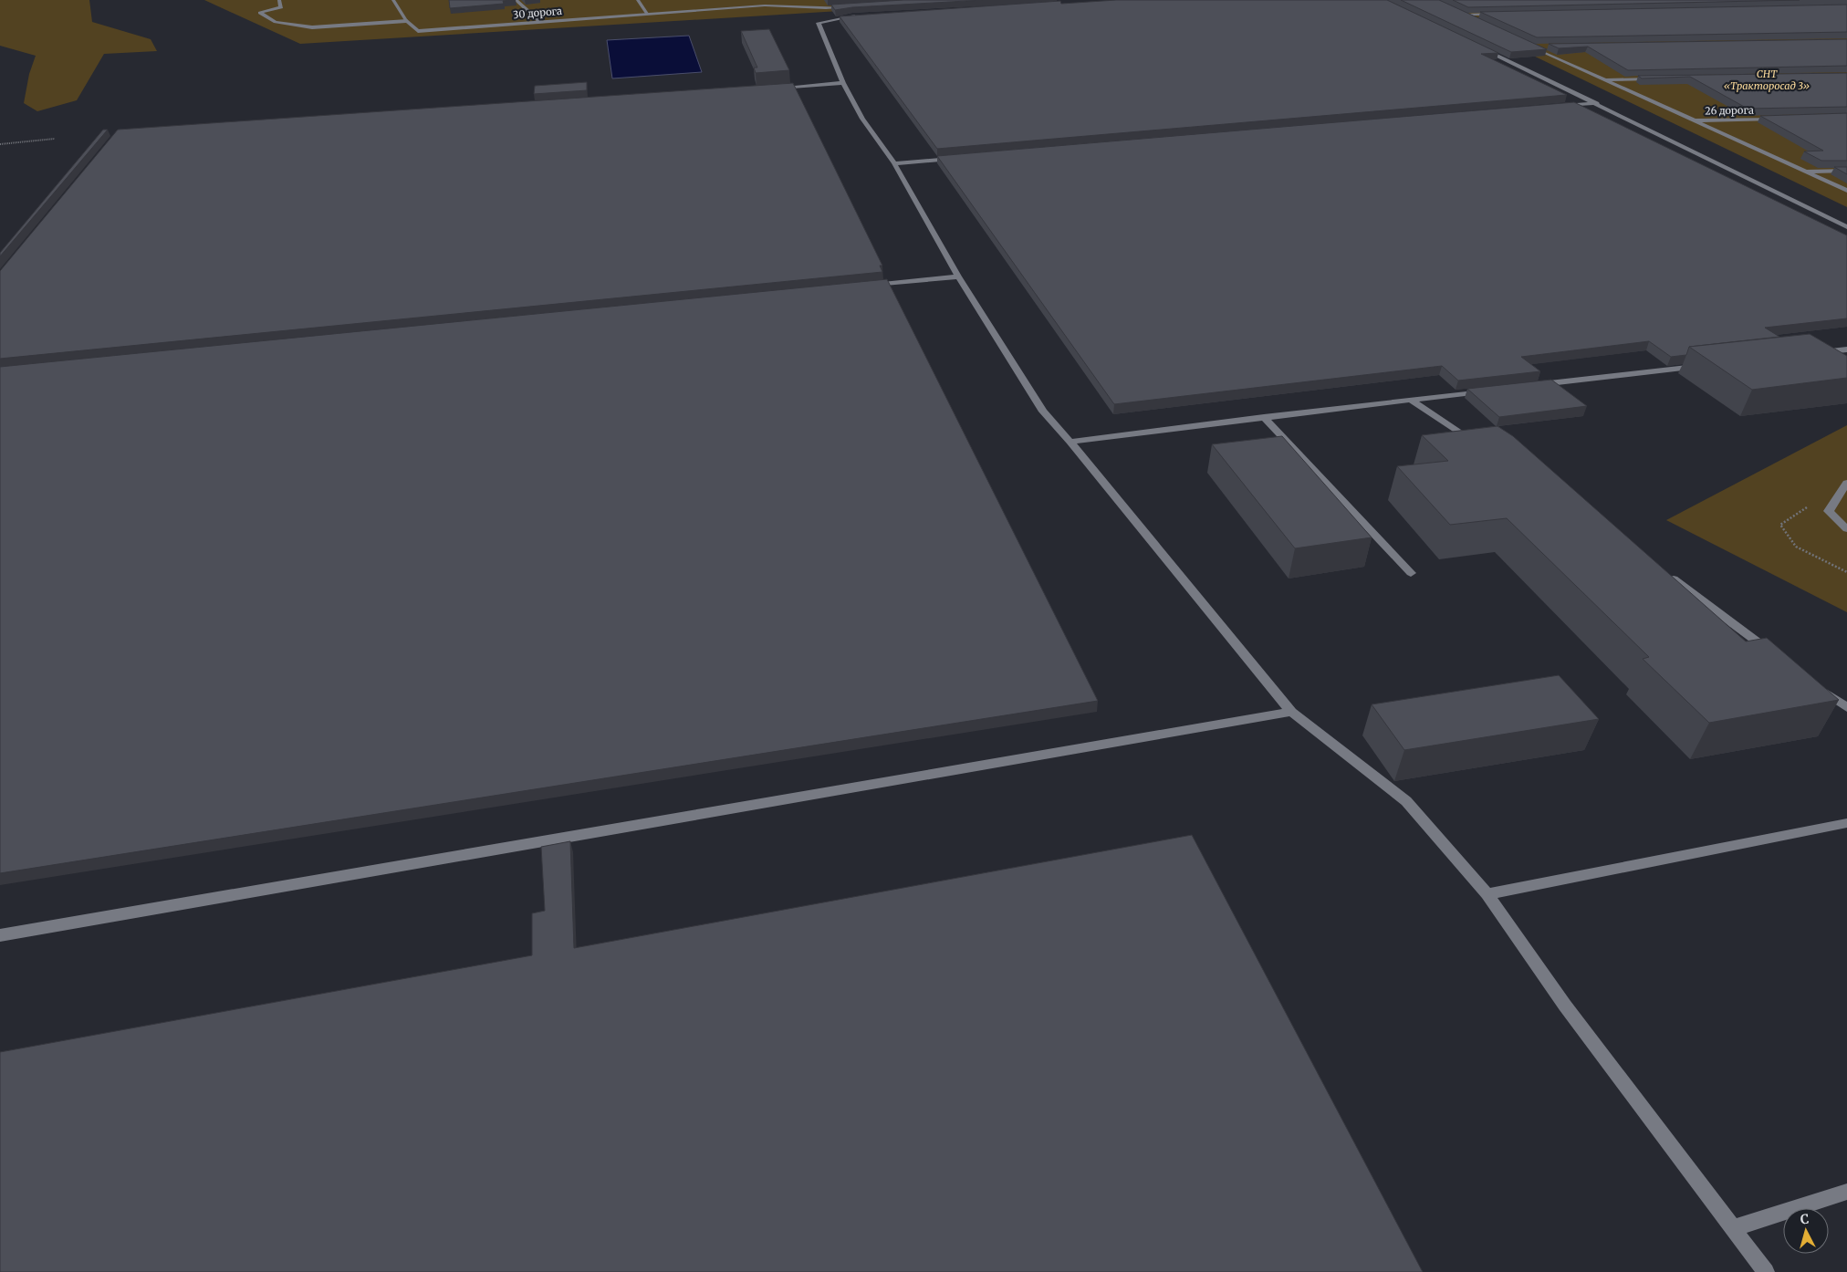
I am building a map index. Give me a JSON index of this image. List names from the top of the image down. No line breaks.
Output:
{"streets":{"street":["30 дорога","26 дорога"]},"parks":["СНТ «Тракторосад 3»"],"north":"top"}
